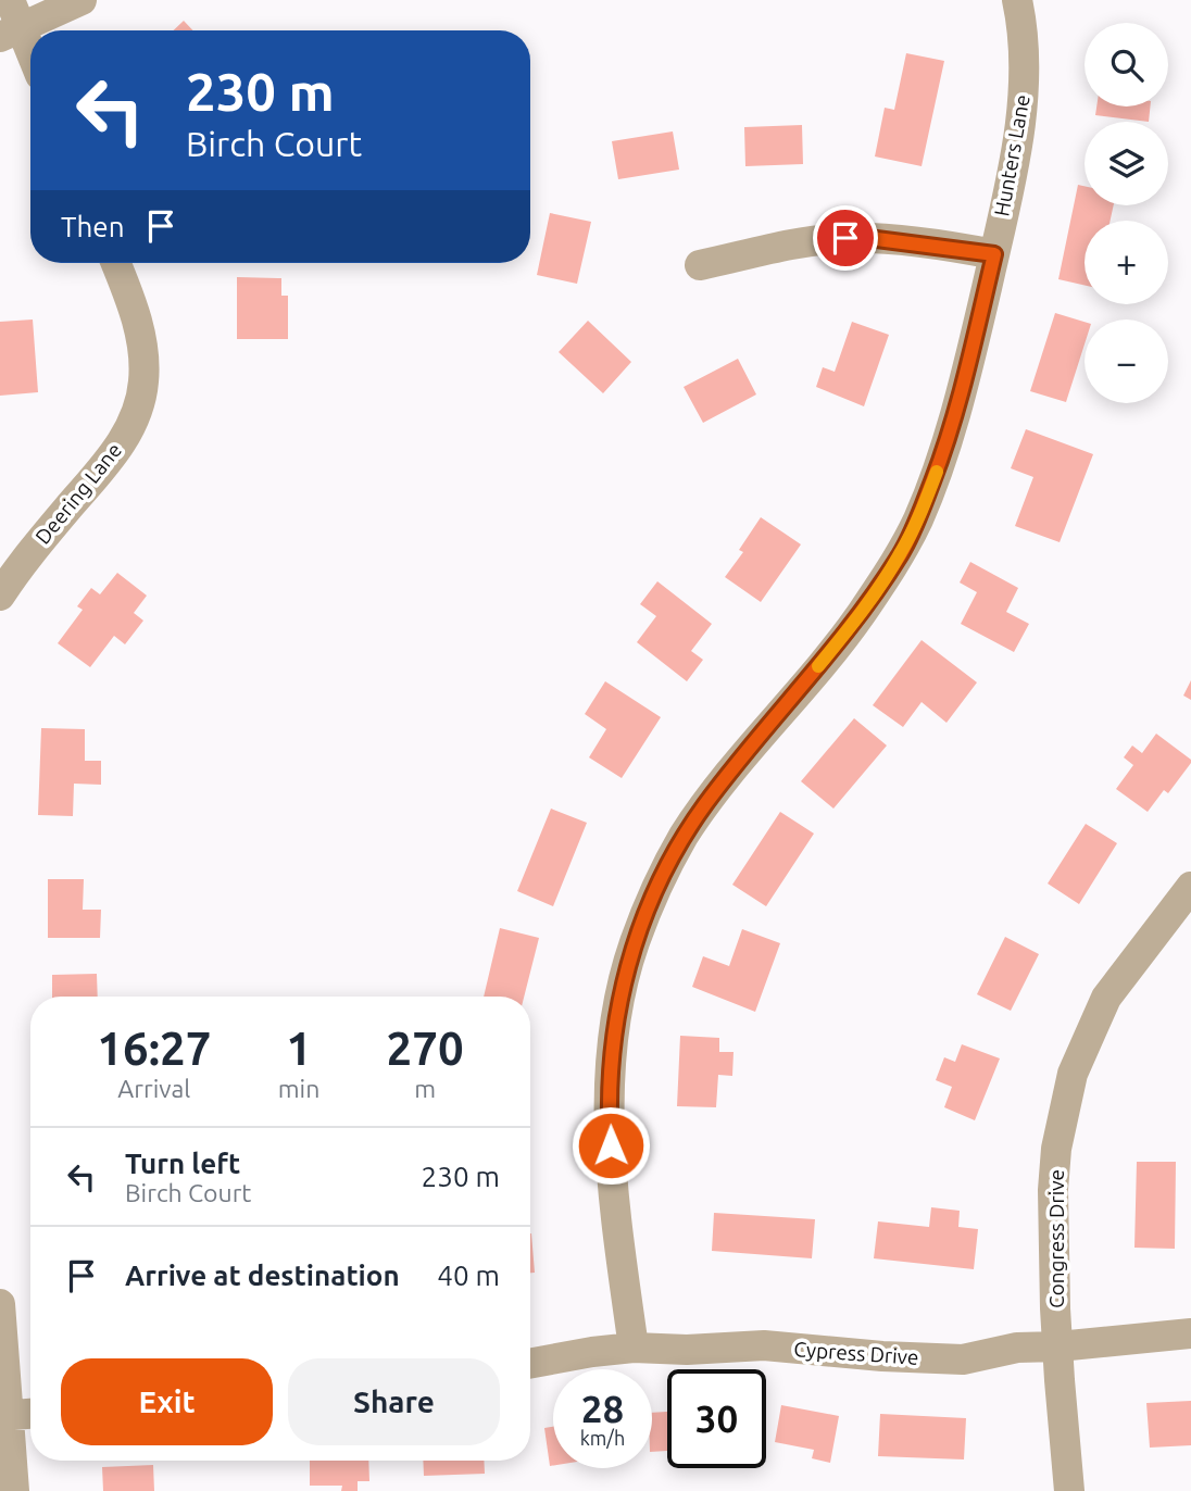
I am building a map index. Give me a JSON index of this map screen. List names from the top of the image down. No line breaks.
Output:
{"streets":{"street":["Hunters Lane","Deering Lane","Congress Drive","Cypress Drive"]},"crossings":[["Hunters Lane","Cypress Drive"],["Congress Drive","Cypress Drive"]],"page":{"map_buttons":["+","−"],"turn":["230 m","Birch Court"],"then":"Then","eta":["16:27","Arrival","1","min","270","m"],"list":[{"name":"Turn left","note":"Birch Court","value":"230 m"},{"name":"Arrive at destination","value":"40 m"}],"buttons":["Exit","Share"],"speed":"28 km/h","limit":"30"}}
